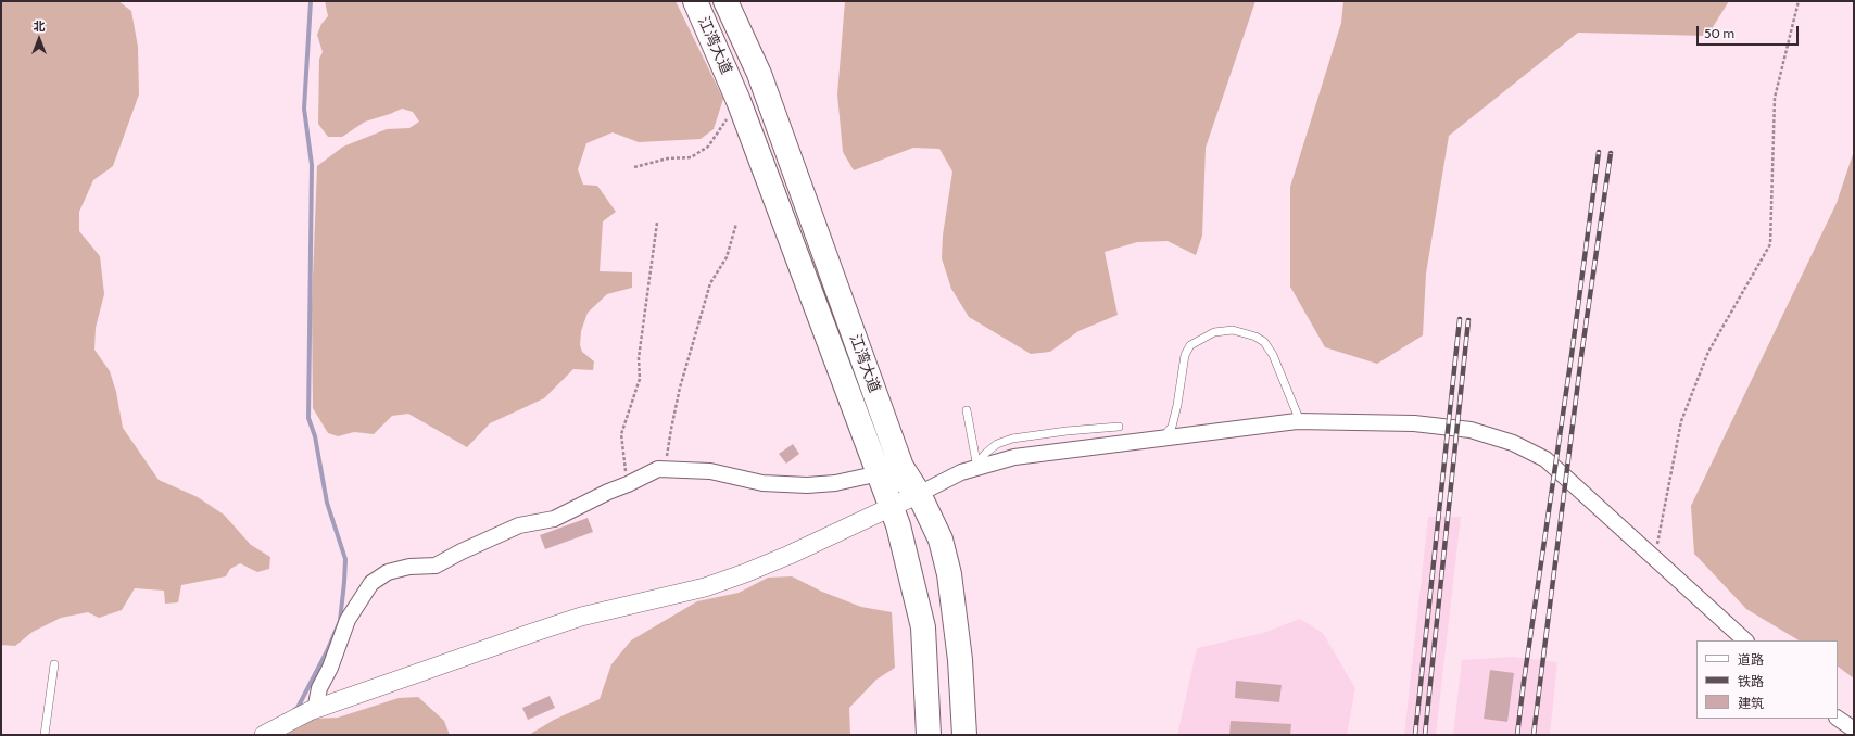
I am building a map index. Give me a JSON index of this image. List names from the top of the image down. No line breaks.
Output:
{"streets":{"highway":["江湾大道"]},"legend":["道路","铁路","建筑"],"scale_bar":"50 m","north":"top"}
